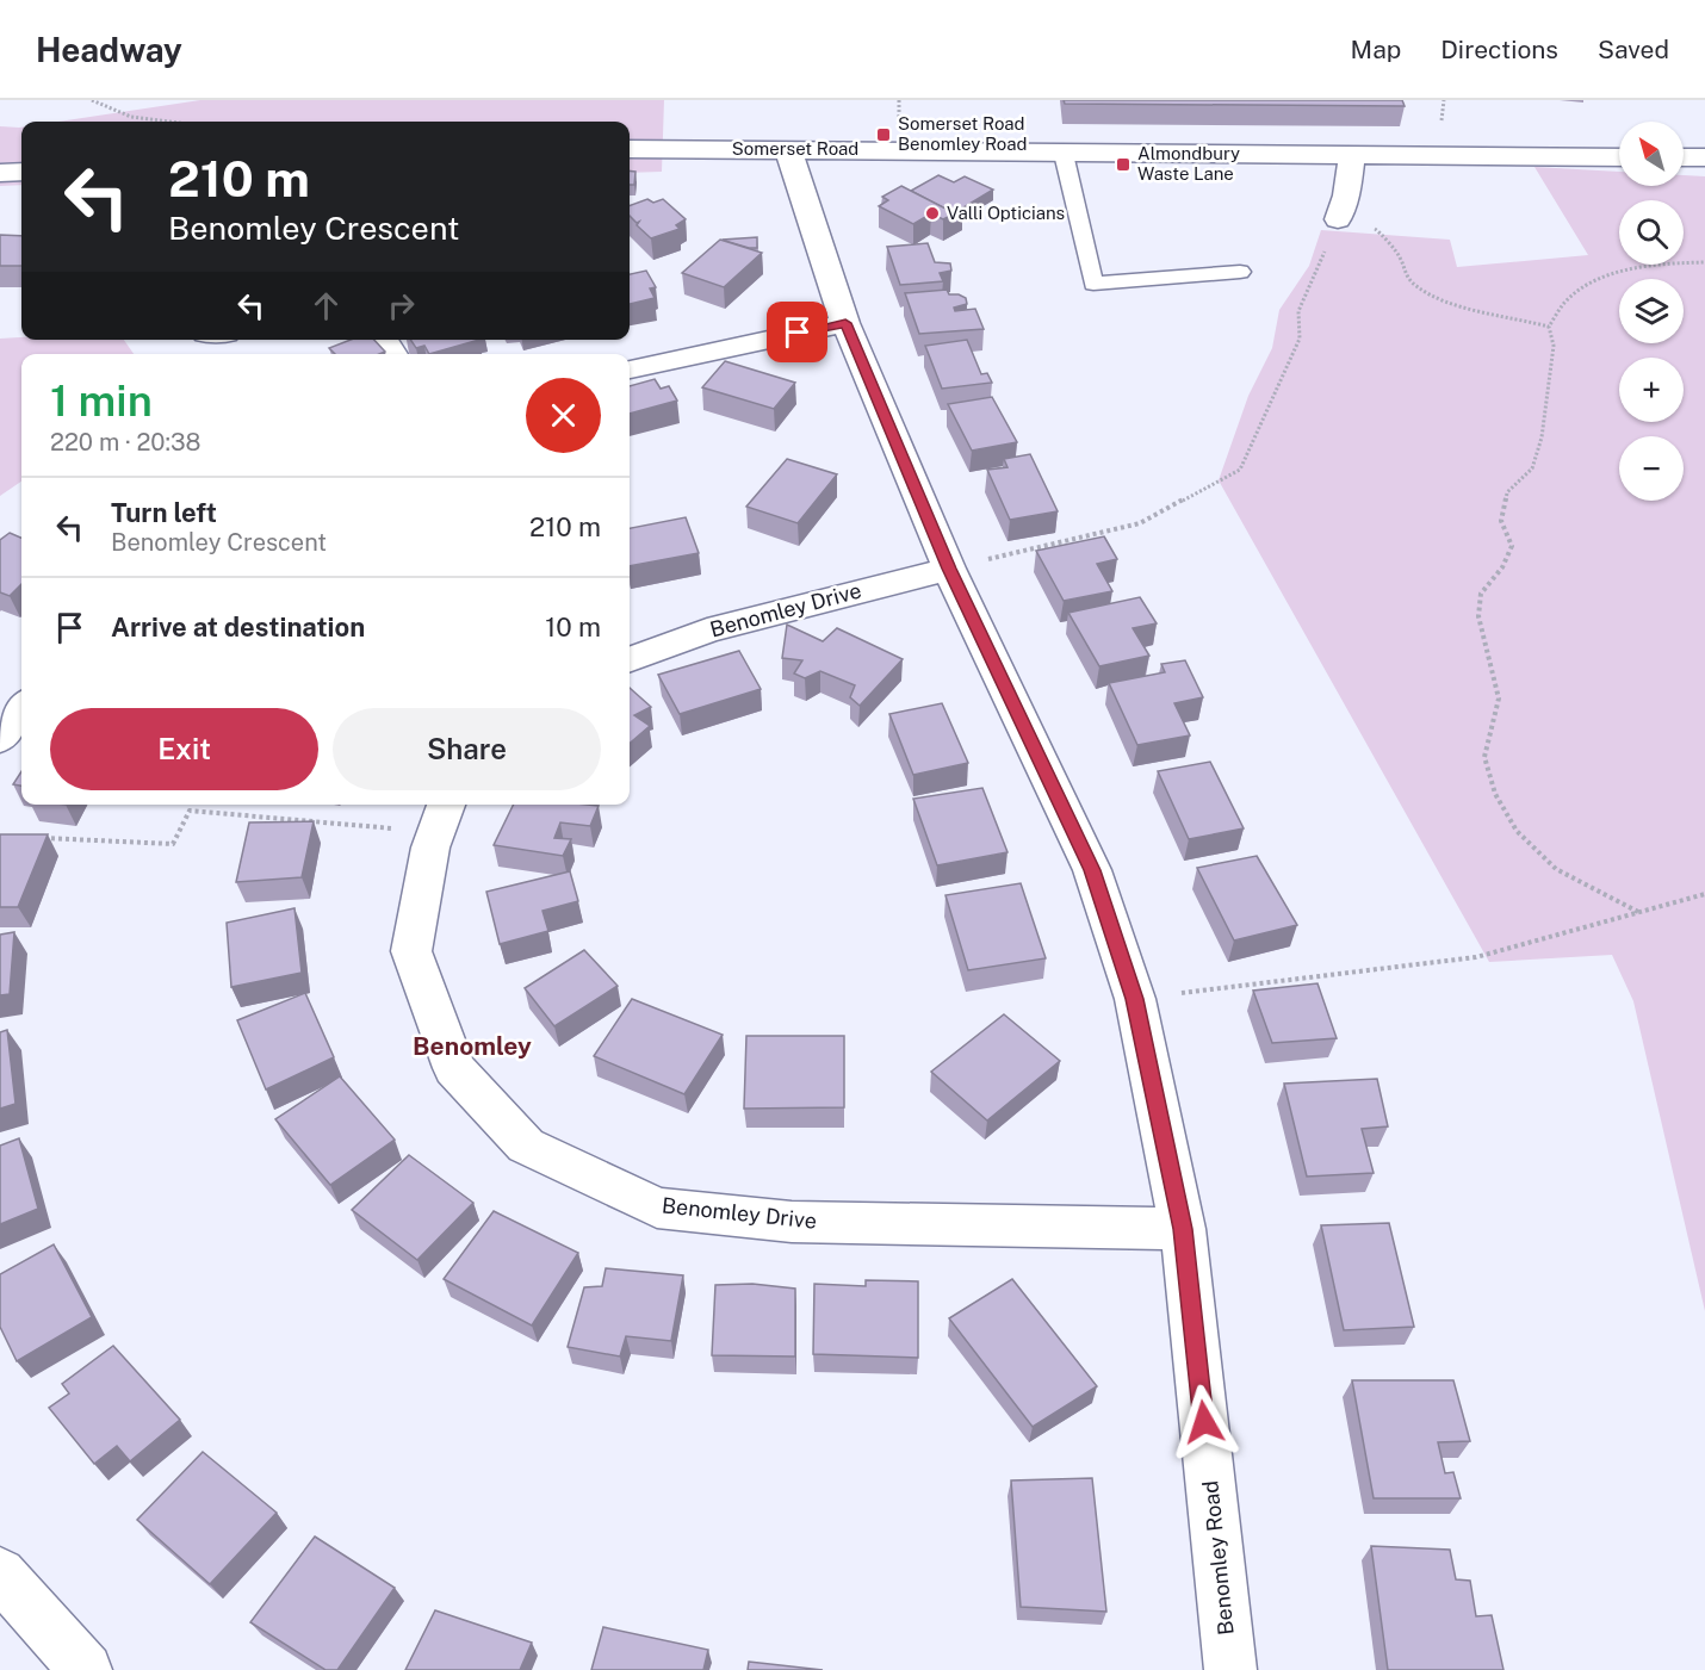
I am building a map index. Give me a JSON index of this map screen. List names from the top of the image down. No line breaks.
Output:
{"streets":{"street":["Somerset Road","Benomley Drive","Benomley Road"]},"crossings":[["Somerset Road","Benomley Road"],["Benomley Drive","Benomley Road"]],"districts":["Benomley"],"places":{"transit":["Somerset Road Benomley Road","Almondbury Waste Lane"],"other":["Valli Opticians"]},"north":"top left","page":{"header":"Headway","nav":["Map","Directions","Saved"],"map_buttons":["+","−"],"turn":["210 m","Benomley Crescent"],"heading":["1 min","220 m · 20:38"],"list":[{"name":"Turn left","note":"Benomley Crescent","value":"210 m"},{"name":"Arrive at destination","value":"10 m"}],"buttons":["Exit","Share"]}}
